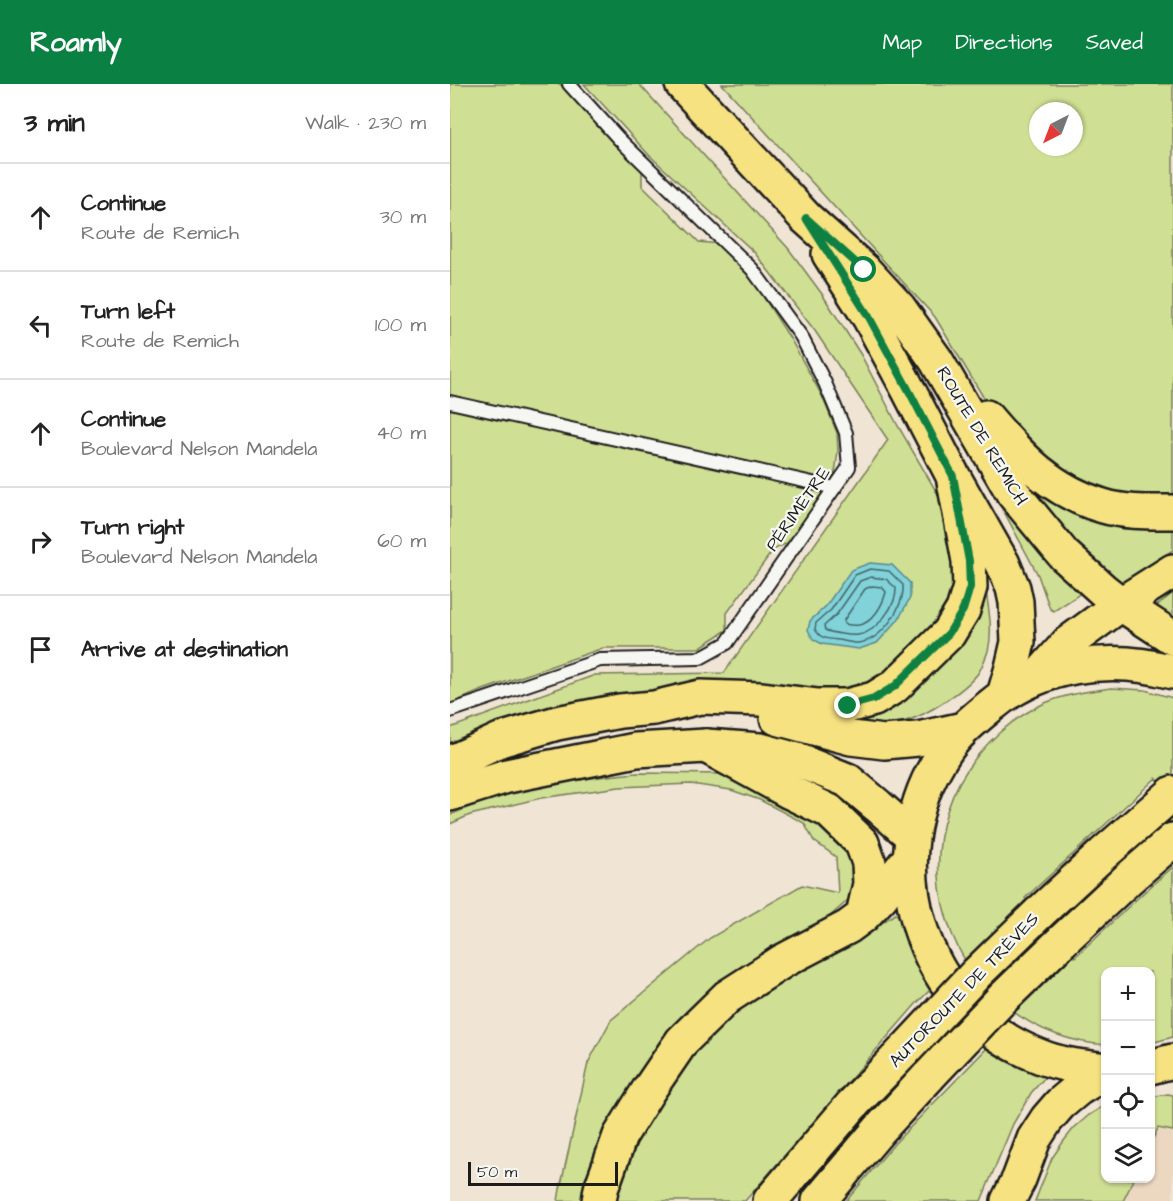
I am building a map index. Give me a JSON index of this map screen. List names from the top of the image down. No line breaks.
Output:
{"streets":{"main road":["ROUTE DE REMICH","AUTOROUTE DE TRÈVES"],"lane":["PÉRIMÈTRE"]},"scale_bar":"50 m","north":"bottom left","page":{"header":"Roamly","nav":["Map","Directions","Saved"],"heading":["3 min","Walk · 230 m"],"list":[["Continue","Route de Remich","30 m"],["Turn left","Route de Remich","100 m"],["Continue","Boulevard Nelson Mandela","40 m"],["Turn right","Boulevard Nelson Mandela","60 m"],"Arrive at destination"],"map_buttons":["+","−"],"scale":"50 m"}}
